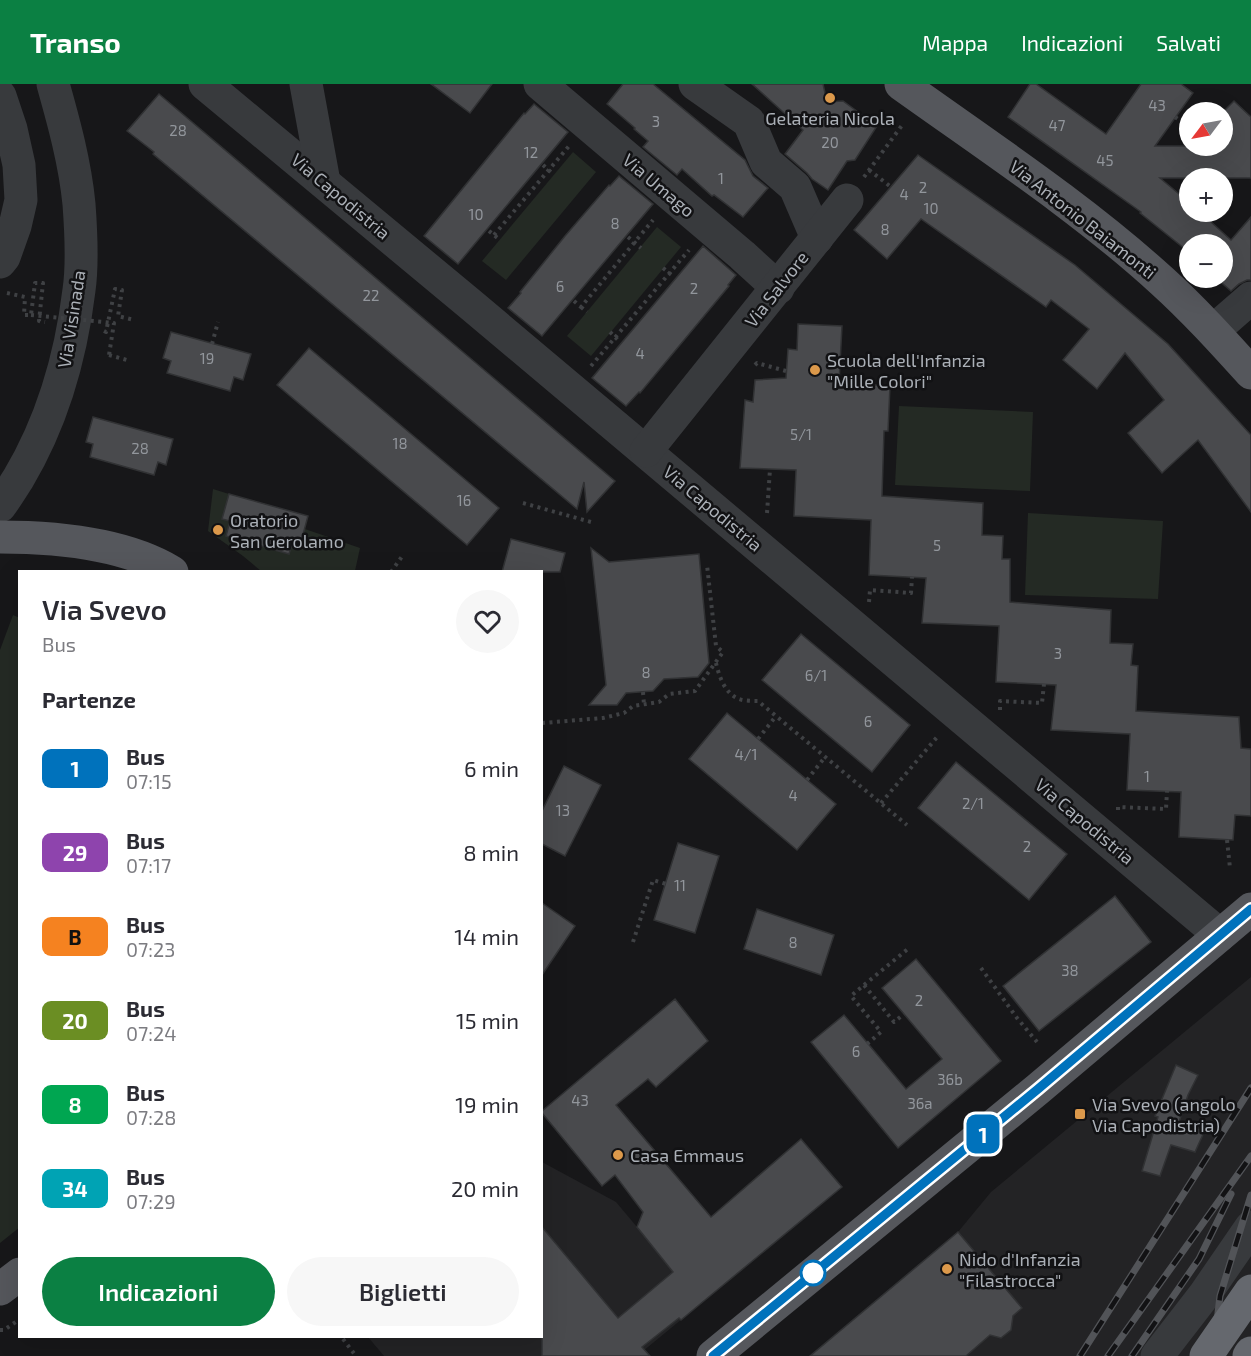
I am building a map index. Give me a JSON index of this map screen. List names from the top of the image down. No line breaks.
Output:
{"streets":{"main road":["Via Antonio Baiamonti"],"street":["Via Umago","Via Capodistria","Via Salvore","Via Visinada"]},"crossings":[["Via Umago","Via Salvore"],["Via Capodistria","Via Salvore"]],"places":{"other":["Gelateria Nicola","Scuola dell'Infanzia \"Mille Colori\"","Oratorio San Gerolamo","Casa Emmaus","Nido d'Infanzia \"Filastrocca\""],"transit":["Via Svevo (angolo Via Capodistria)"]},"lines":["bus line 1"],"house_numbers":["43","3","47","28","20","12","45","1","2","4","10","10","8","8","6","2","22","4","19","5/1","18","28","16","5","3","8","6/1","6","4/1","1","4","2/1","13","2","11","8","38","2","6","36b","43","36a"],"north":"bottom left","page":{"header":"Transo","nav":["Mappa","Indicazioni","Salvati"],"on_map":"1","map_buttons":["+","−"],"heading":[["Via Svevo","Bus"],"Partenze"],"list":[{"mark":"1","name":"Bus","note":"07:15","value":"6 min"},{"mark":"29","name":"Bus","note":"07:17","value":"8 min"},{"mark":"B","name":"Bus","note":"07:23","value":"14 min"},{"mark":"20","name":"Bus","note":"07:24","value":"15 min"},{"mark":"8","name":"Bus","note":"07:28","value":"19 min"},{"mark":"34","name":"Bus","note":"07:29","value":"20 min"}],"buttons":["Indicazioni","Biglietti"]}}
